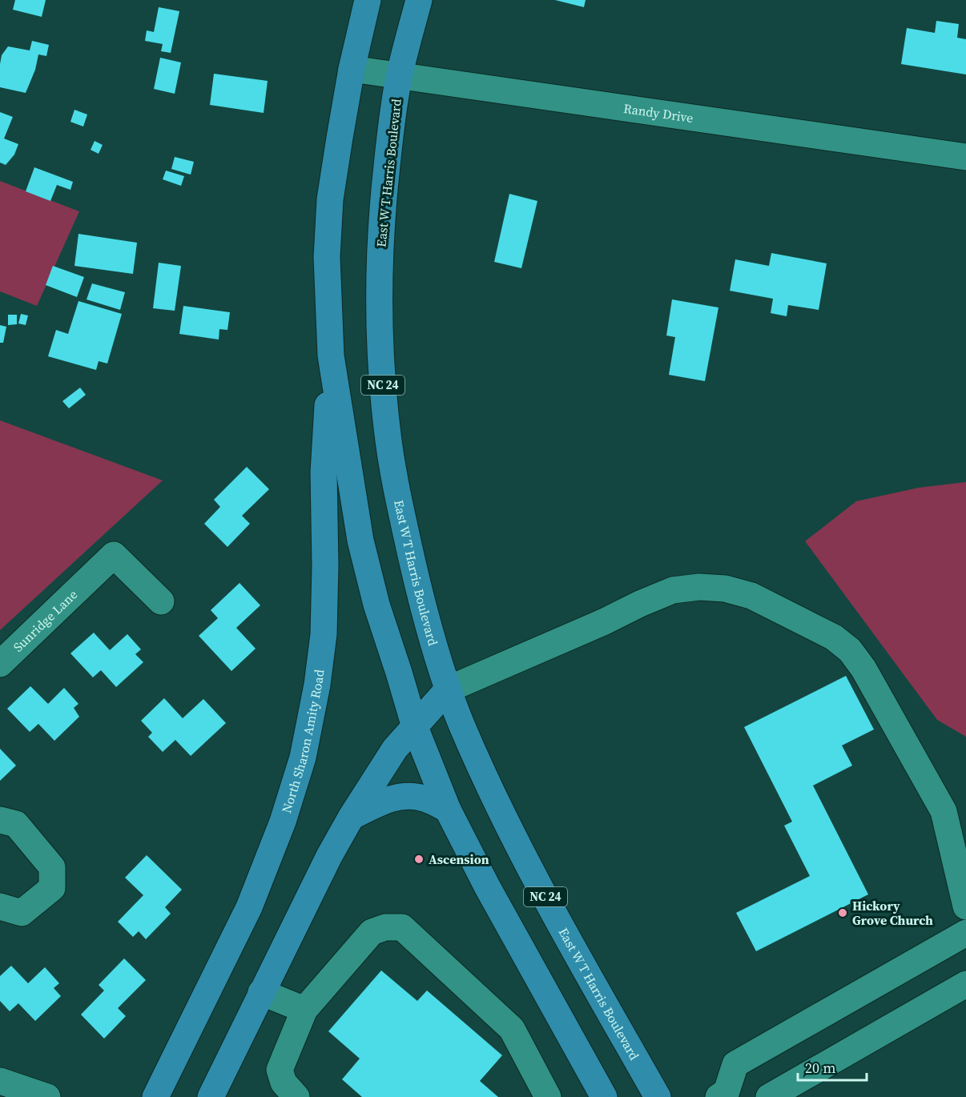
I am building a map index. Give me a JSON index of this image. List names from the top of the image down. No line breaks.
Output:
{"streets":{"main road":["East W T Harris Boulevard","NC 24","North Sharon Amity Road"],"street":["Randy Drive","Sunridge Lane"]},"crossings":[["Randy Drive","East W T Harris Boulevard"]],"places":["Ascension","Hickory Grove Church"],"scale_bar":"20 m"}
